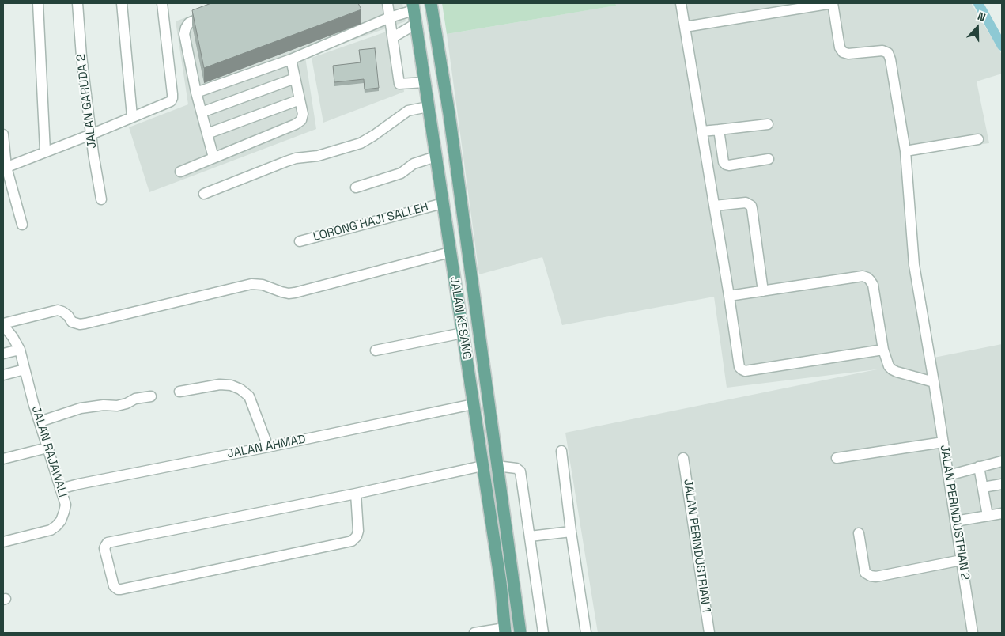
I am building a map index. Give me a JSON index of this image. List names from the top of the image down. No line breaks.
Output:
{"streets":{"main road":["JALAN KESANG"],"street":["JALAN GARUDA 2","LORONG HAJI SALLEH","JALAN AHMAD","JALAN RAJAWALI","JALAN PERINDUSTRIAN 2","JALAN PERINDUSTRIAN 1"]},"crossings":[["LORONG HAJI SALLEH","JALAN KESANG"],["JALAN KESANG","JALAN AHMAD"],["JALAN AHMAD","JALAN RAJAWALI"]],"north":"top"}
